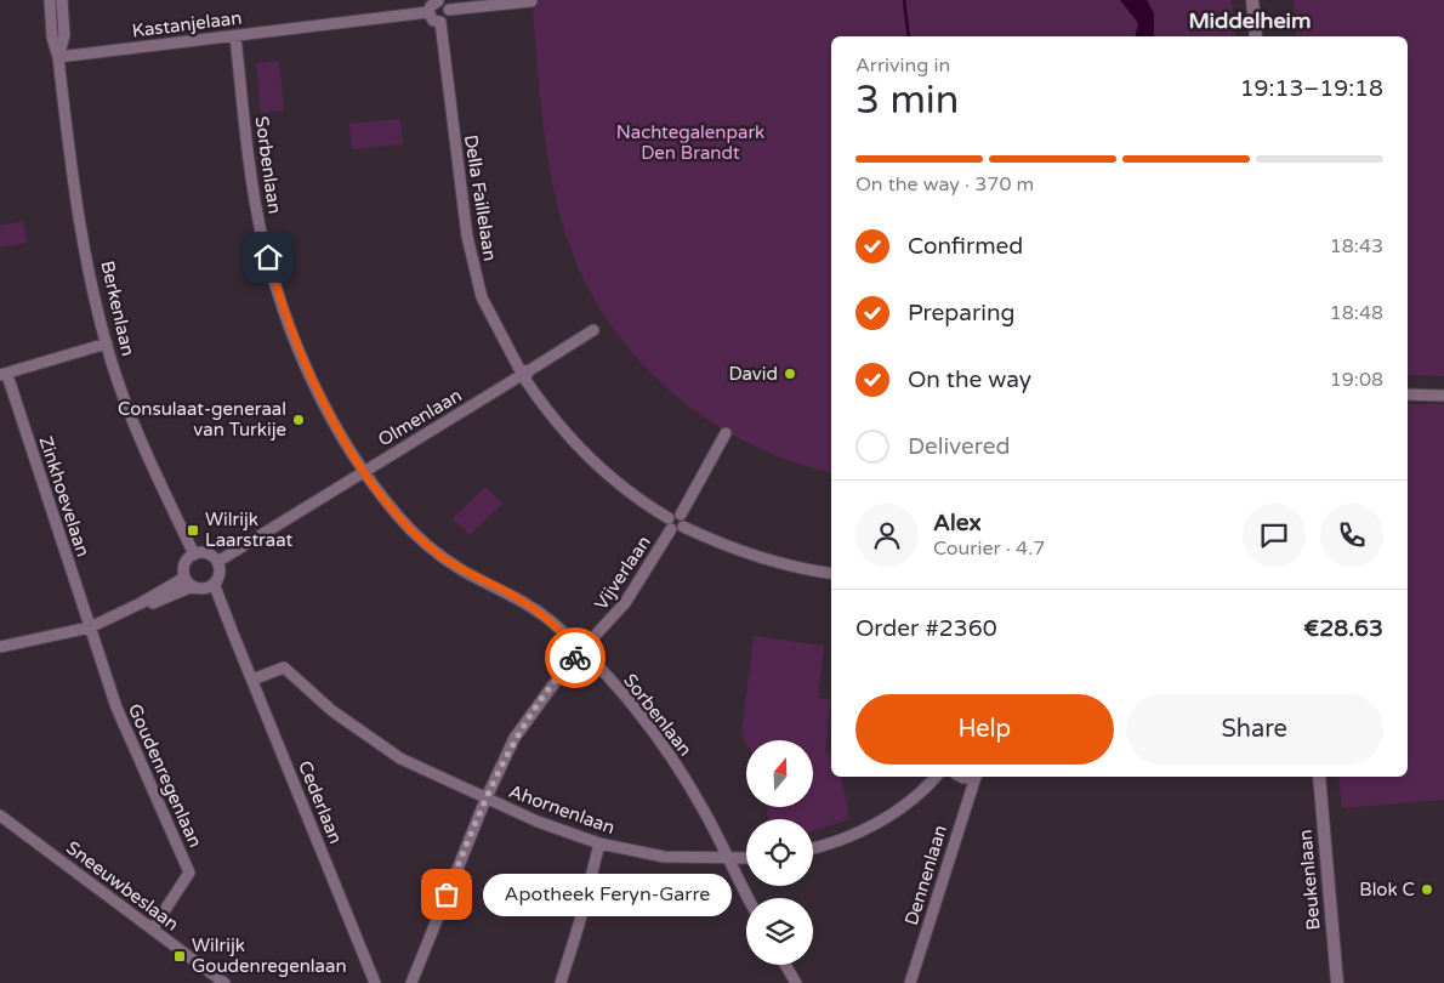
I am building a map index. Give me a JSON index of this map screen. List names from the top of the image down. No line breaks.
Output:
{"streets":{"street":["Kastanjelaan","Sorbenlaan","Della Faillelaan","Berkenlaan","Olmenlaan","Zinkhoevelaan","Vijverlaan","Goudenregenlaan","Cederlaan","Ahornenlaan","Dennenlaan","Beukenlaan","Sneeuwbeslaan"]},"crossings":[["Kastanjelaan","Sorbenlaan"],["Kastanjelaan","Della Faillelaan"],["Kastanjelaan","Berkenlaan"],["Sorbenlaan","Olmenlaan"],["Sorbenlaan","Vijverlaan"],["Sorbenlaan","Ahornenlaan"],["Della Faillelaan","Olmenlaan"],["Della Faillelaan","Vijverlaan"],["Berkenlaan","Olmenlaan"],["Berkenlaan","Cederlaan"],["Olmenlaan","Cederlaan"],["Zinkhoevelaan","Goudenregenlaan"],["Vijverlaan","Ahornenlaan"],["Goudenregenlaan","Sneeuwbeslaan"],["Cederlaan","Ahornenlaan"]],"districts":["Middelheim"],"parks":["Nachtegalenpark Den Brandt"],"places":{"other":["David","Consulaat-generaal van Turkije","Blok C","Apotheek Feryn-Garre"],"transit":["Wilrijk Laarstraat","Wilrijk Goudenregenlaan"]},"north":"top","page":{"heading":["3 min","Arriving in","19:13–19:18"],"panel":["Alex","Courier · 4.7","Order #2360","€28.63"],"bar":"On the way · 370 m","list":[["Confirmed","18:43"],["Preparing","18:48"],["On the way","19:08"],"Delivered"],"buttons":["Help","Share"],"bubble":"Apotheek Feryn-Garre"}}
